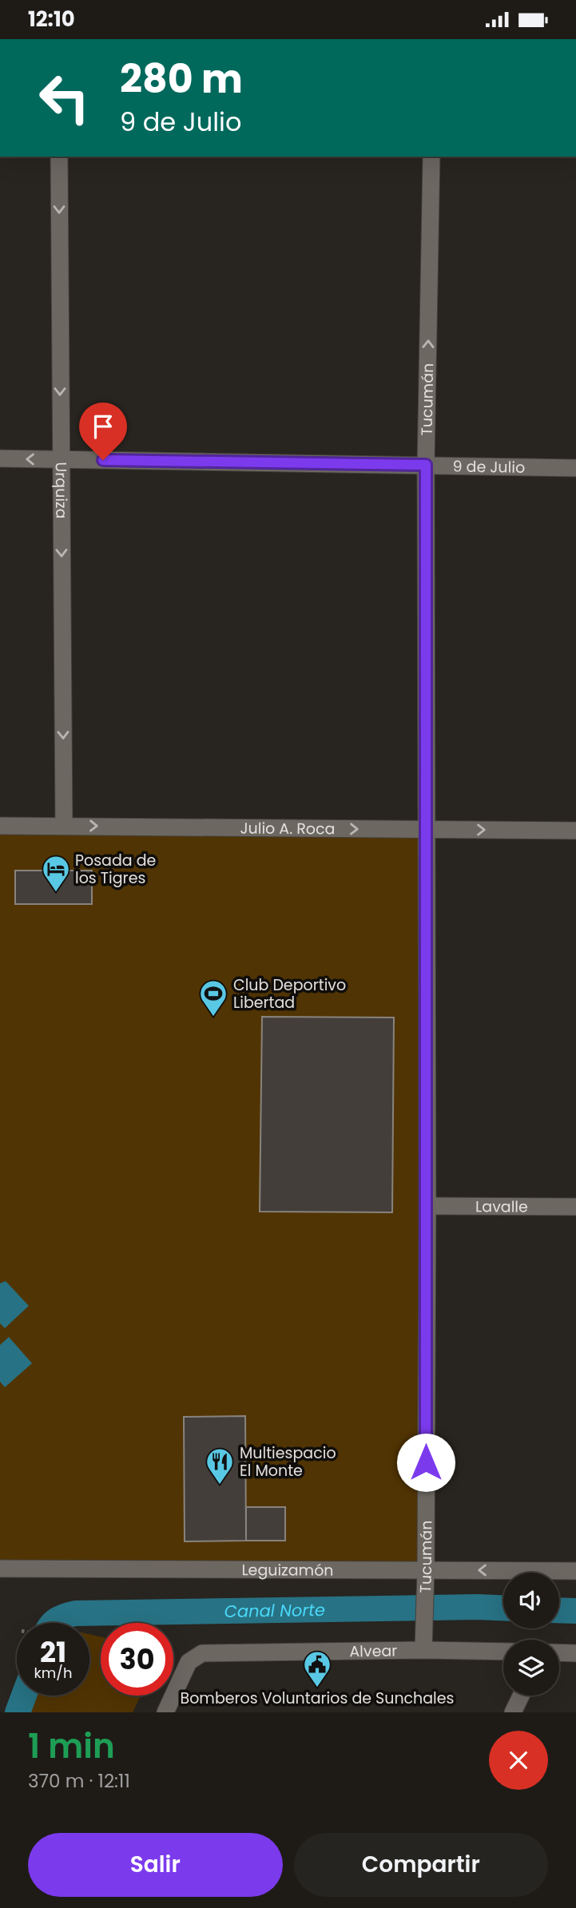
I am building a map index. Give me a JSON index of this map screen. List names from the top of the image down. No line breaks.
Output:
{"streets":{"street":["Tucumán","9 de Julio","Urquiza","Julio A. Roca","Lavalle","Leguizamón","Alvear"]},"crossings":[["Tucumán","9 de Julio"],["Tucumán","Julio A. Roca"],["Tucumán","Lavalle"],["Tucumán","Leguizamón"],["Tucumán","Alvear"],["9 de Julio","Urquiza"],["Urquiza","Julio A. Roca"]],"one_way":["Urquiza","Julio A. Roca"],"water":["Canal Norte"],"places":{"hotel":["Posada de los Tigres"],"sports":["Club Deportivo Libertad"],"restaurant":["Multiespacio El Monte"],"public building":["Bomberos Voluntarios de Sunchales"]},"page":{"status":"12:10","turn":["280 m","9 de Julio"],"speed":"21 km/h","limit":"30","heading":["1 min","370 m · 12:11"],"buttons":["Salir","Compartir"]}}
